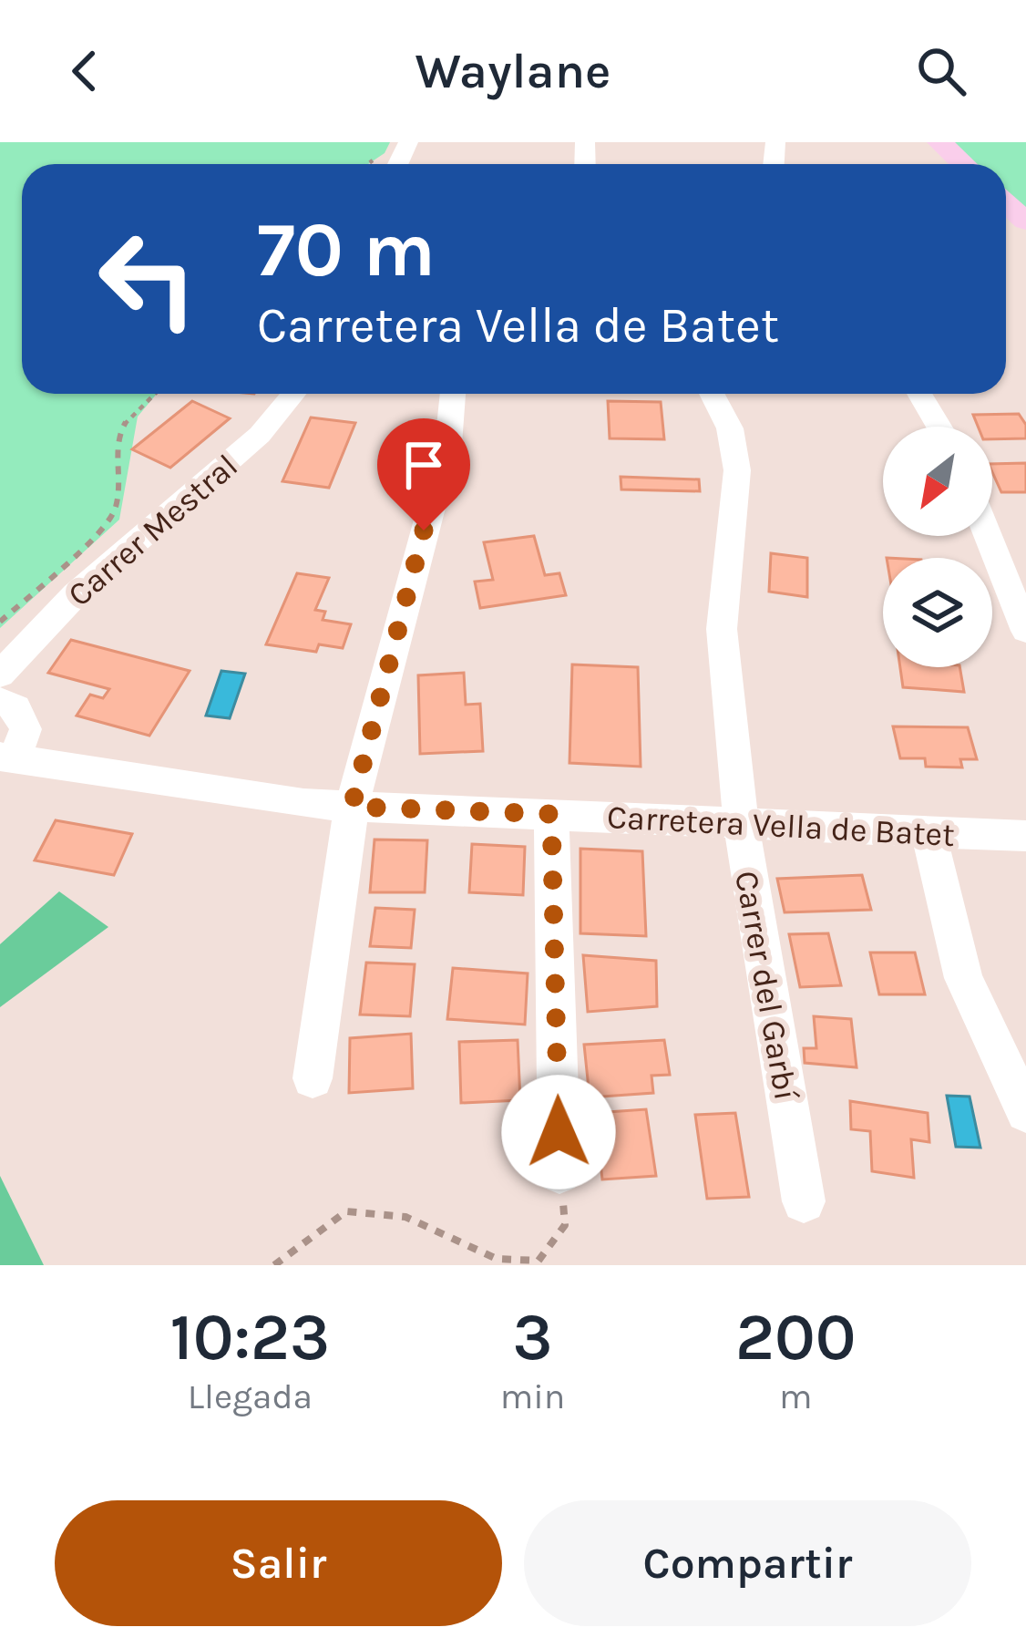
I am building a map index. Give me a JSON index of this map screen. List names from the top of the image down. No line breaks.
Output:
{"streets":{"street":["Carrer Mestral","Carretera Vella de Batet","Carrer del Garbí"]},"crossings":[["Carretera Vella de Batet","Carrer del Garbí"]],"north":"bottom left","page":{"header":"Waylane","turn":["70 m","Carretera Vella de Batet"],"eta":["10:23","Llegada","3","min","200","m"],"buttons":["Salir","Compartir"]}}
